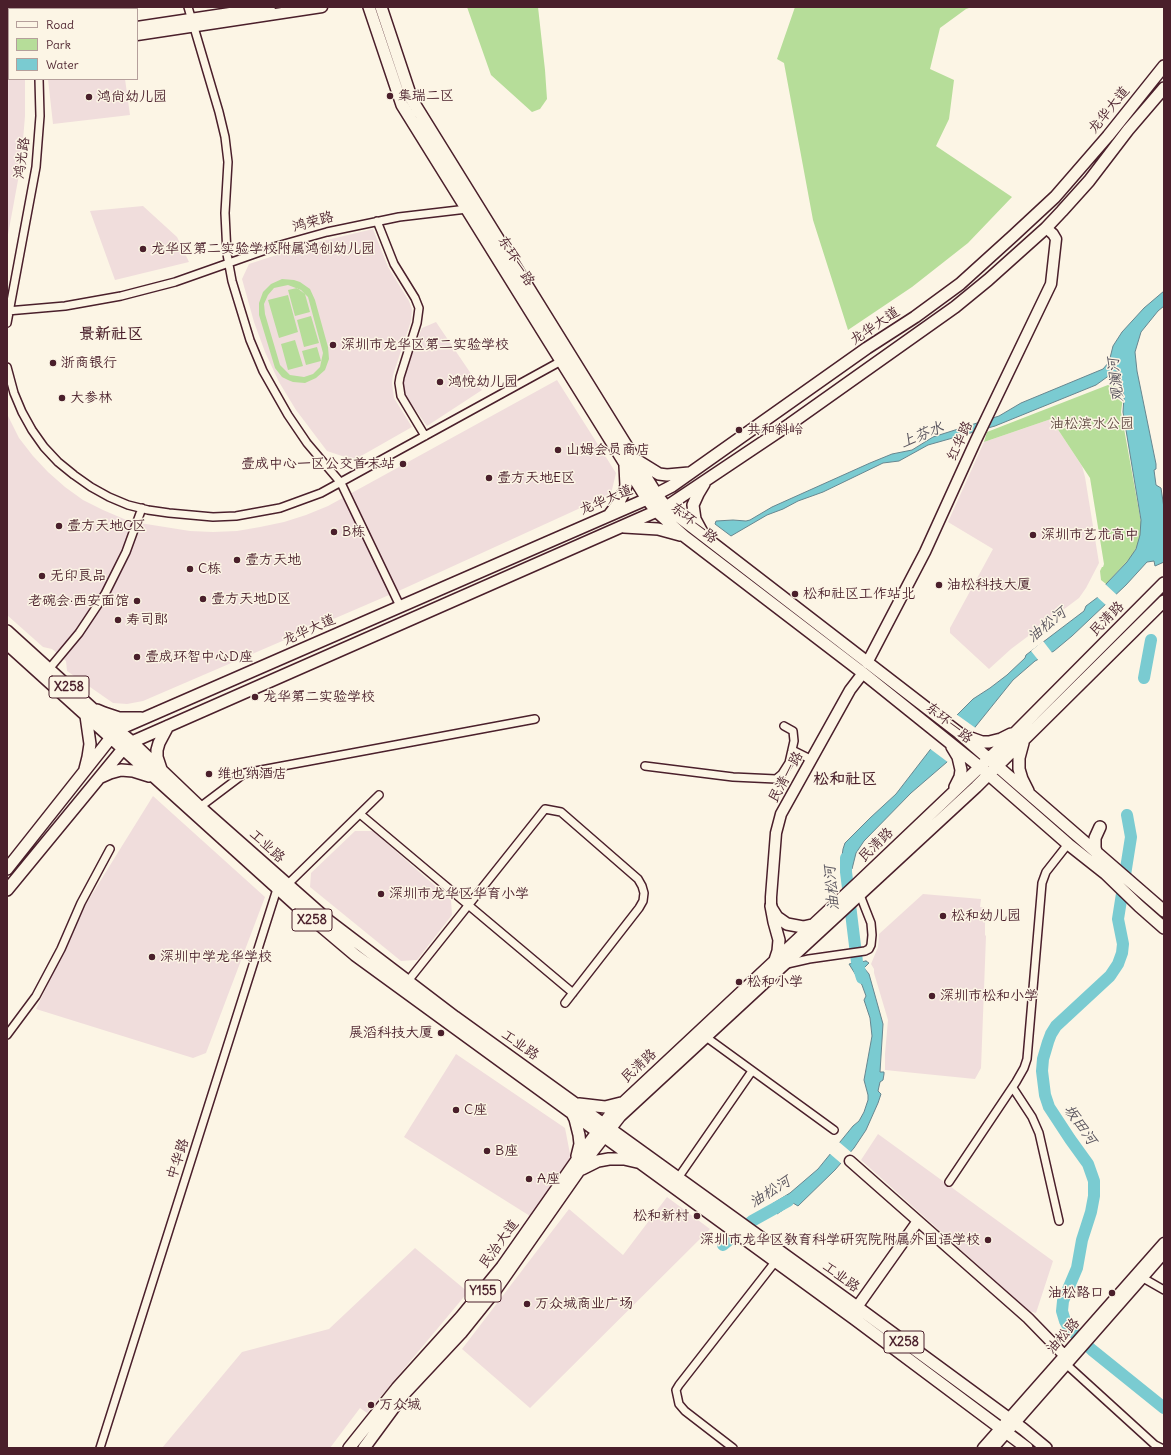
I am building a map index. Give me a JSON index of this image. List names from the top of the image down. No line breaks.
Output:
{"streets":{"main road":["龙华大道","东环一路","民清路","X258","工业路","民治大道","Y155"],"street":["鸿光路","鸿荣路","红华路","民清一路","中华路","油松路"]},"crossings":[["龙华大道","东环一路"],["龙华大道","红华路"],["龙华大道","工业路"],["鸿光路","鸿荣路"],["鸿荣路","东环一路"],["东环一路","红华路"],["东环一路","民清路"],["东环一路","民清一路"],["红华路","民清一路"],["民清路","工业路"],["民清路","民治大道"],["工业路","中华路"],["工业路","民治大道"],["工业路","油松路"]],"districts":["景新社区","松和社区"],"water":["观澜河","上芬水","油松河","坂田河"],"parks":["油松滨水公园"],"places":["集瑞二区","鸿尚幼儿园","龙华区第二实验学校附属鸿创幼儿园","深圳市龙华区第二实验学校","浙商银行","鸿悦幼儿园","大参林","共和斜岭","山姆会员商店","壹成中心一区公交首末站","壹方天地E区","壹方天地C区","B栋","深圳市艺术高中","壹方天地","C栋","无印良品","油松科技大厦","松和社区工作站北","壹方天地D区","老碗会·西安面馆","寿司郎","壹成环智中心D座","龙华第二实验学校","维也纳酒店","深圳市龙华区华育小学","松和幼儿园","深圳中学龙华学校","松和小学","深圳市松和小学","展滔科技大厦","C座","B座","A座","松和新村","深圳市龙华区教育科学研究院附属外国语学校","油松路口","万众城商业广场","万众城"],"legend":["Road","Park","Water"]}
